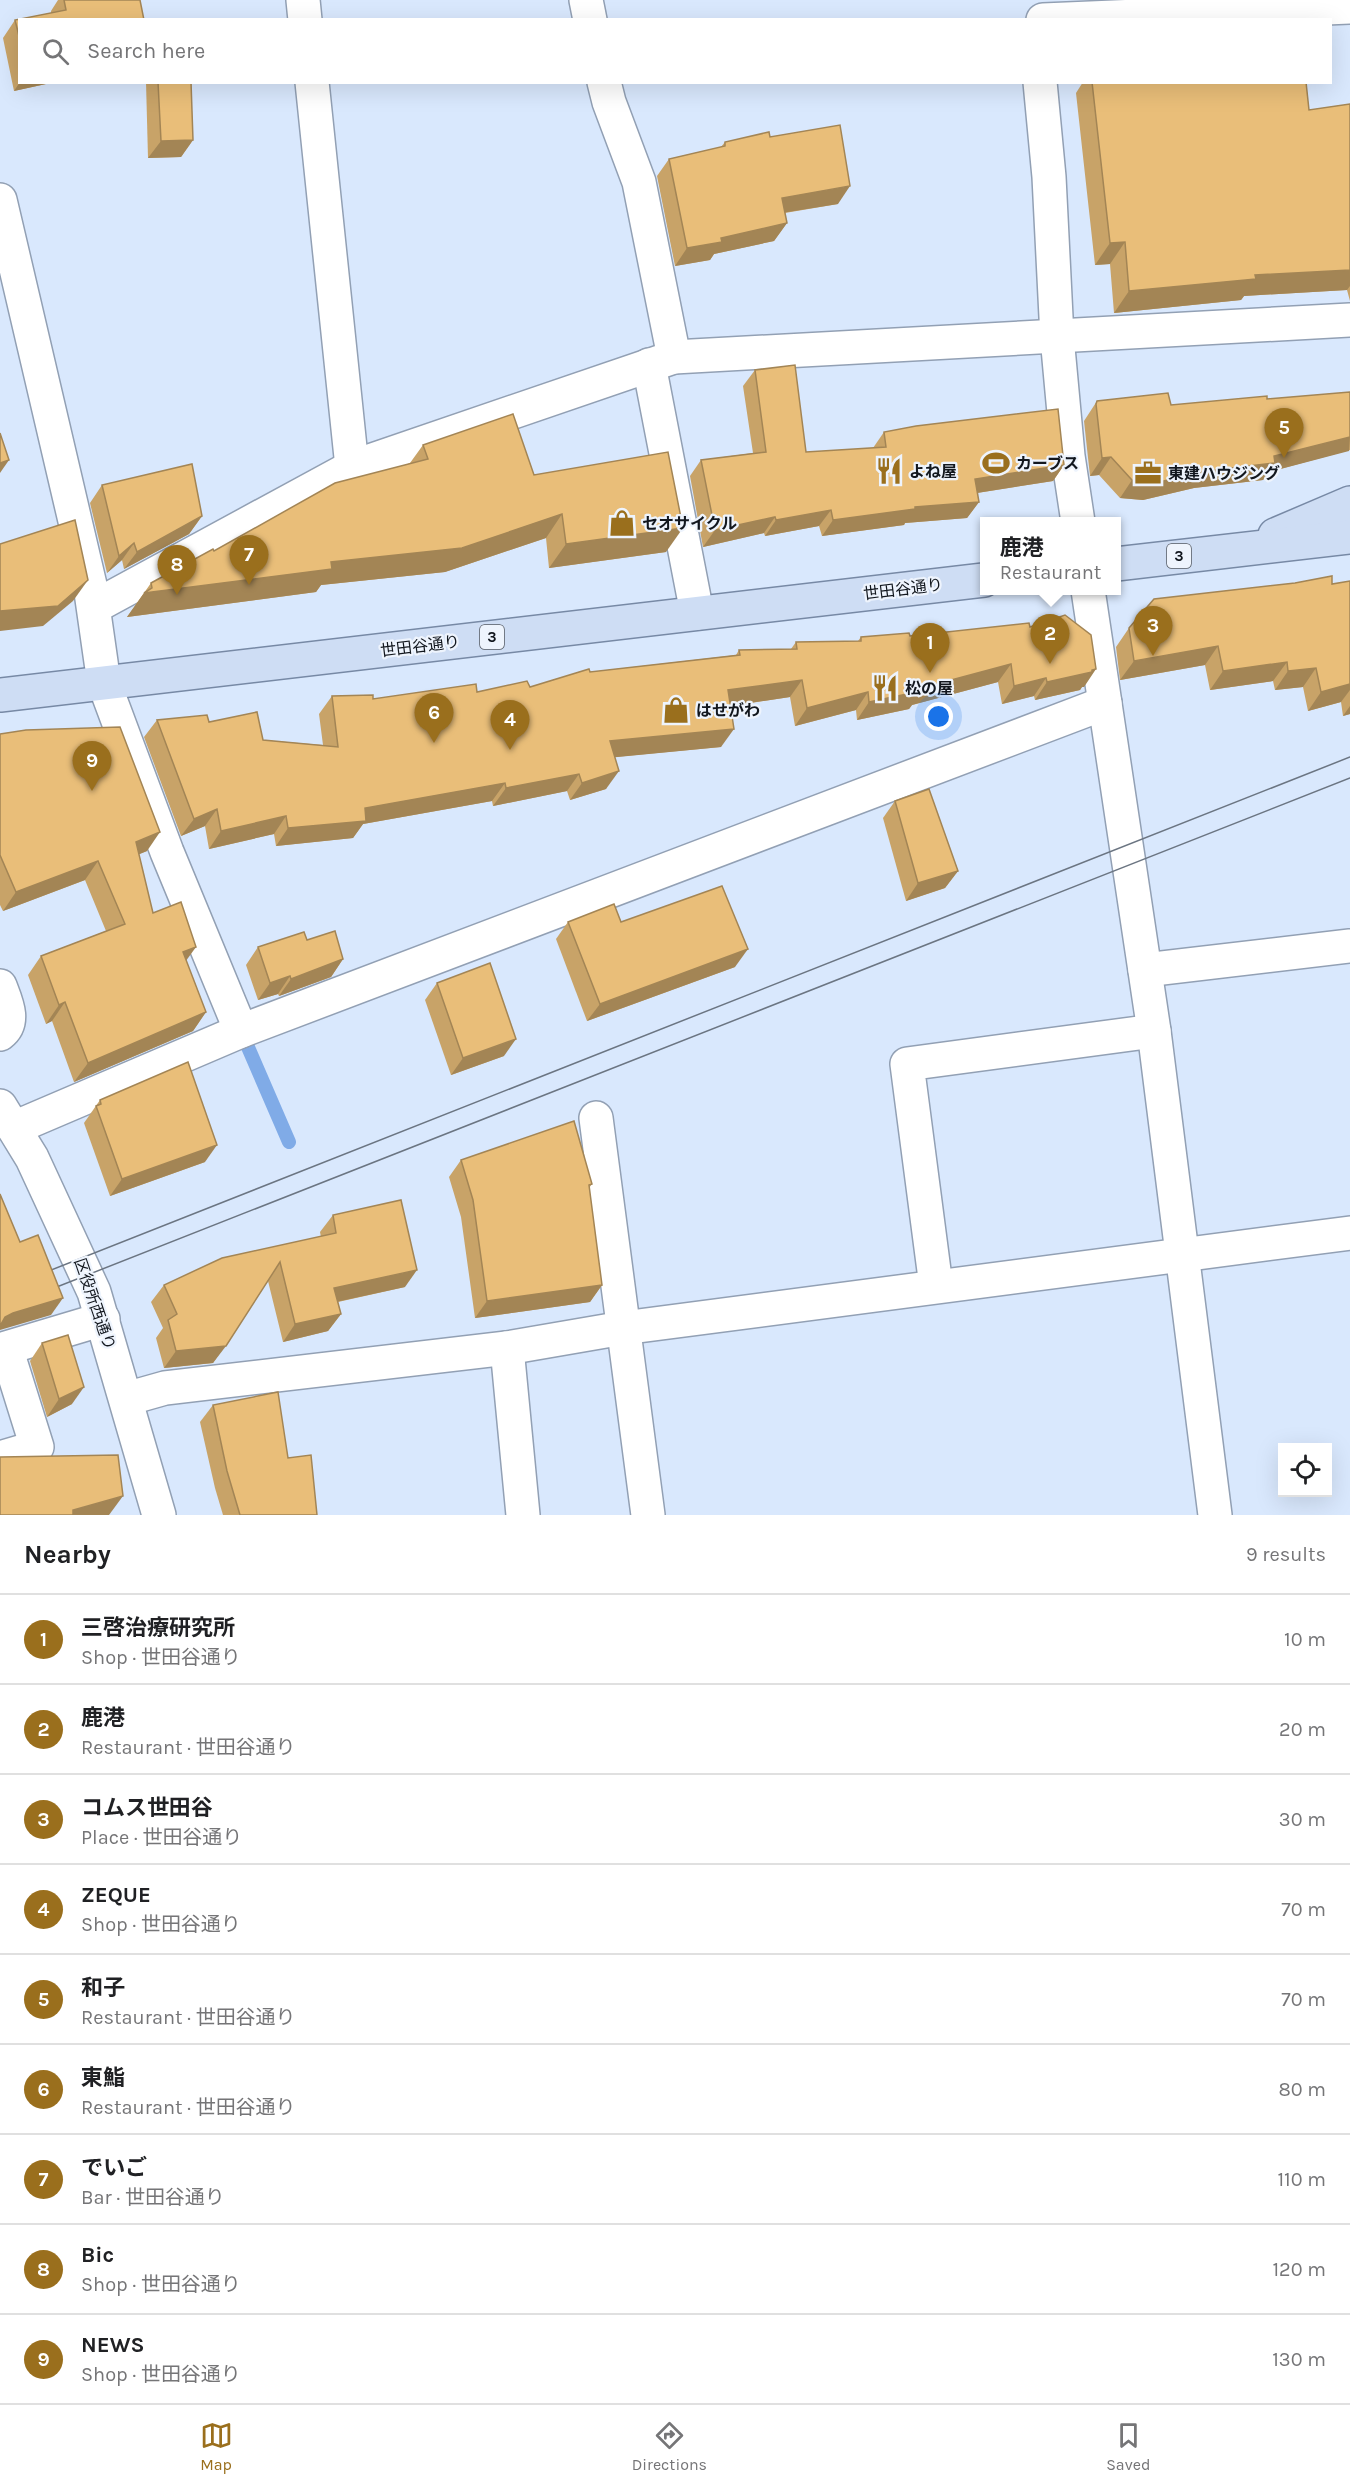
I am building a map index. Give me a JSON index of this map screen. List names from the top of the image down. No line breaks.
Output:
{"streets":{"main road":["3","世田谷通り"],"street":["区役所西通り"]},"places":{"sports":["カーブス"],"restaurant":["よね屋","松の屋"],"office":["東建ハウジング"],"shop":["セオサイクル","はせがわ"]},"page":{"search":"Search here","pins":["5","7","8","3","2","1","6","4","9"],"popup":["鹿港","Restaurant"],"heading":["Nearby","9 results"],"list":[{"mark":"1","name":"三啓治療研究所","note":"Shop · 世田谷通り","value":"10 m"},{"mark":"2","name":"鹿港","note":"Restaurant · 世田谷通り","value":"20 m"},{"mark":"3","name":"コムス世田谷","note":"Place · 世田谷通り","value":"30 m"},{"mark":"4","name":"ZEQUE","note":"Shop · 世田谷通り","value":"70 m"},{"mark":"5","name":"和子","note":"Restaurant · 世田谷通り","value":"70 m"},{"mark":"6","name":"東鮨","note":"Restaurant · 世田谷通り","value":"80 m"},{"mark":"7","name":"でいご","note":"Bar · 世田谷通り","value":"110 m"},{"mark":"8","name":"Bic","note":"Shop · 世田谷通り","value":"120 m"},{"mark":"9","name":"NEWS","note":"Shop · 世田谷通り","value":"130 m"}],"nav":["Map","Directions","Saved"]}}
